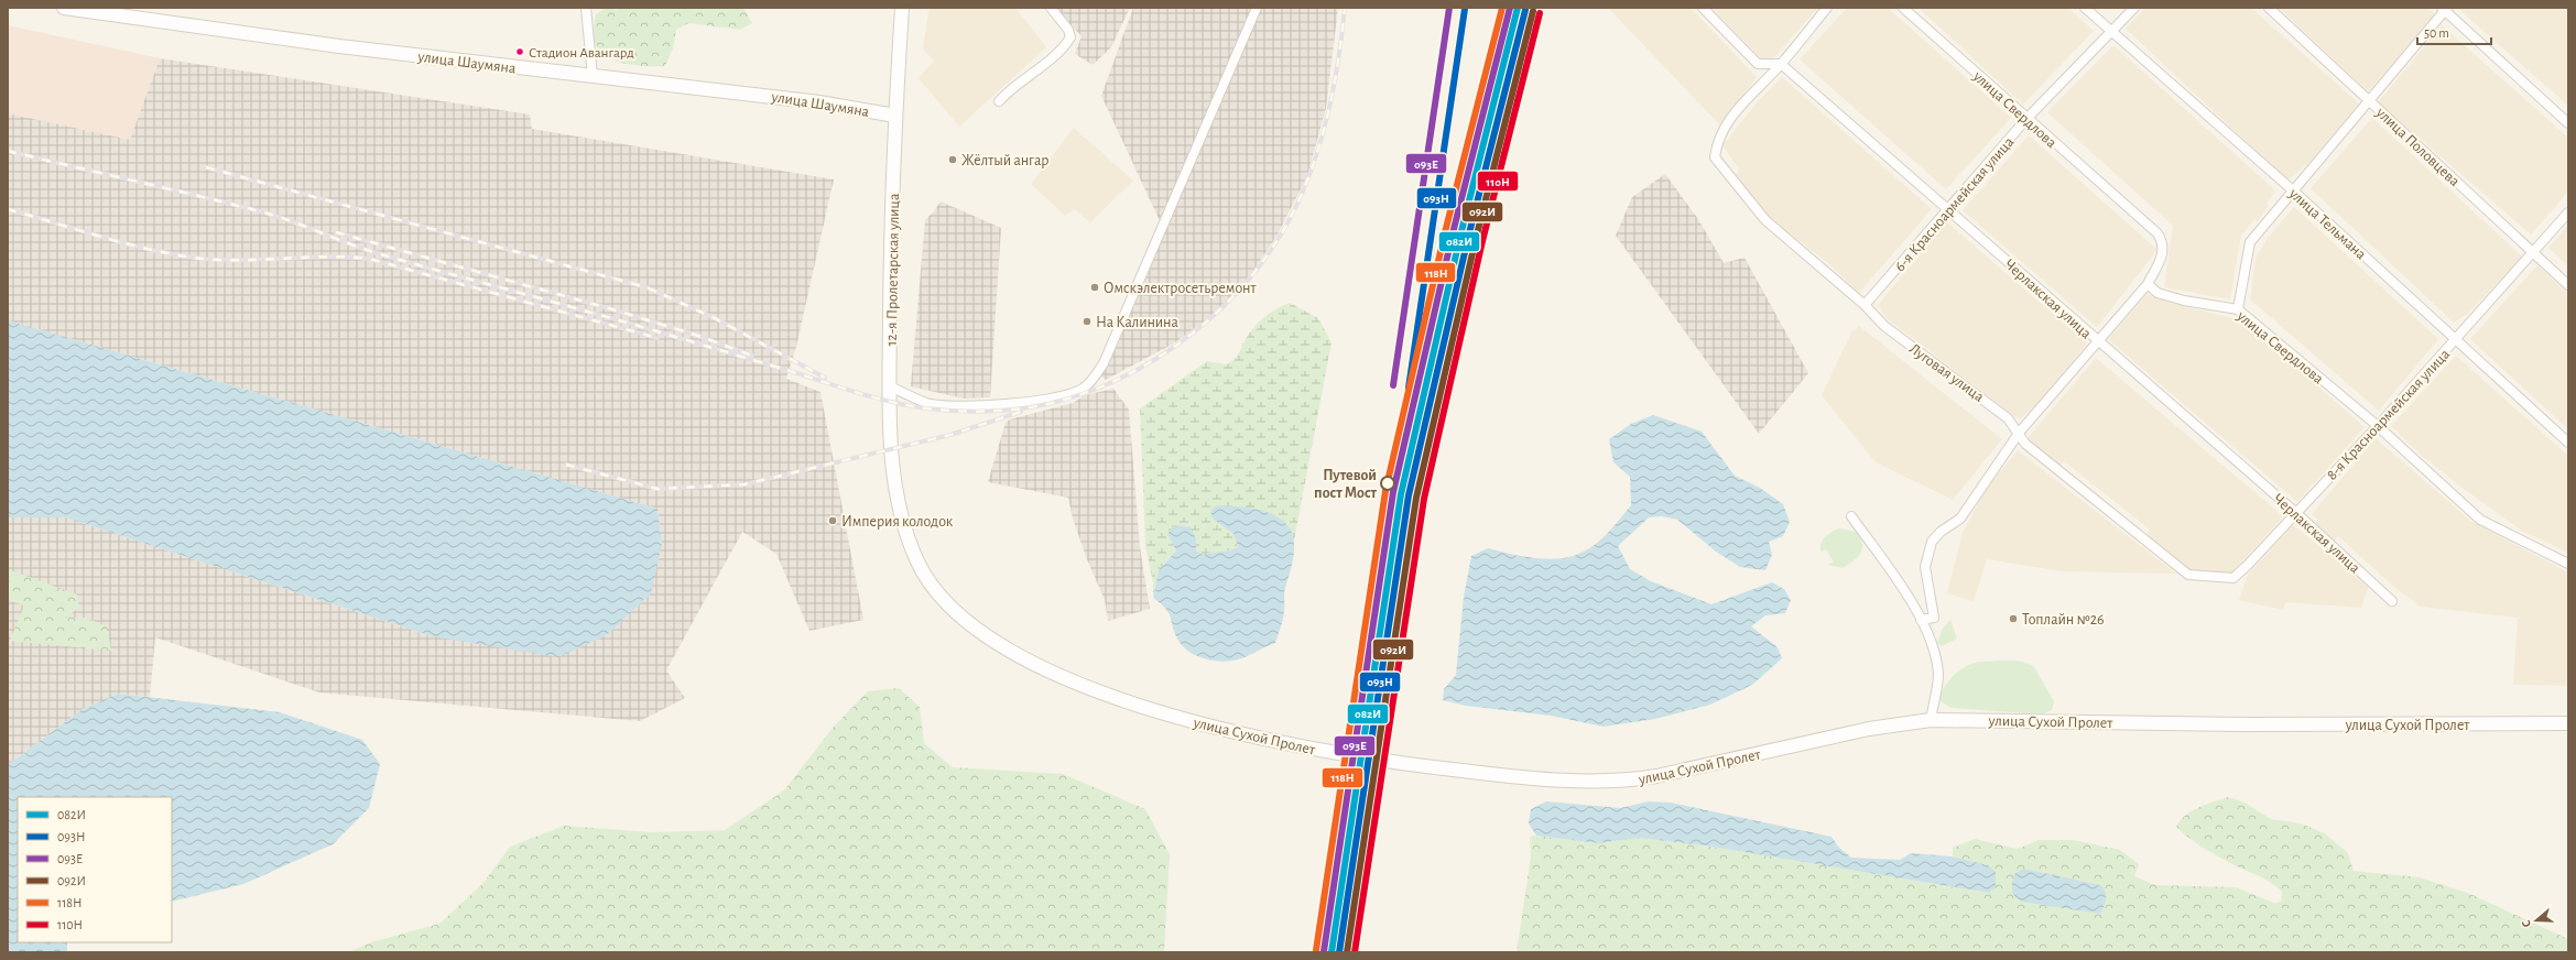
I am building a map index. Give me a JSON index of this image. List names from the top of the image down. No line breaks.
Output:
{"streets":{"main road":["улица Шаумяна","12-я Пролетарская улица","улица Сухой Пролет"],"street":["улица Свердлова","улица Половцева","6-я Красноармейская улица","улица Тельмана","Черлакская улица","Луговая улица","8-я Красноармейская улица"]},"crossings":[["улица Шаумяна","12-я Пролетарская улица"],["улица Свердлова","6-я Красноармейская улица"],["улица Свердлова","8-я Красноармейская улица"],["улица Половцева","8-я Красноармейская улица"],["6-я Красноармейская улица","улица Тельмана"],["6-я Красноармейская улица","Черлакская улица"],["6-я Красноармейская улица","Луговая улица"],["улица Тельмана","8-я Красноармейская улица"],["12-я Пролетарская улица","улица Сухой Пролет"],["Черлакская улица","Луговая улица"],["Черлакская улица","8-я Красноармейская улица"],["Луговая улица","8-я Красноармейская улица"]],"places":["Стадион Авангард","Жёлтый ангар","Омскэлектросетьремонт","На Калинина","Путевой пост Мост","Империя колодок","Топлайн №26"],"lines":["transit line 082И","transit line 093Е","transit line 118Н","transit line 093Н","transit line 092И","transit line 110Н"],"legend":["082И","093Н","093Е","092И","118Н","110Н"],"scale_bar":"50 m","north":"left"}
